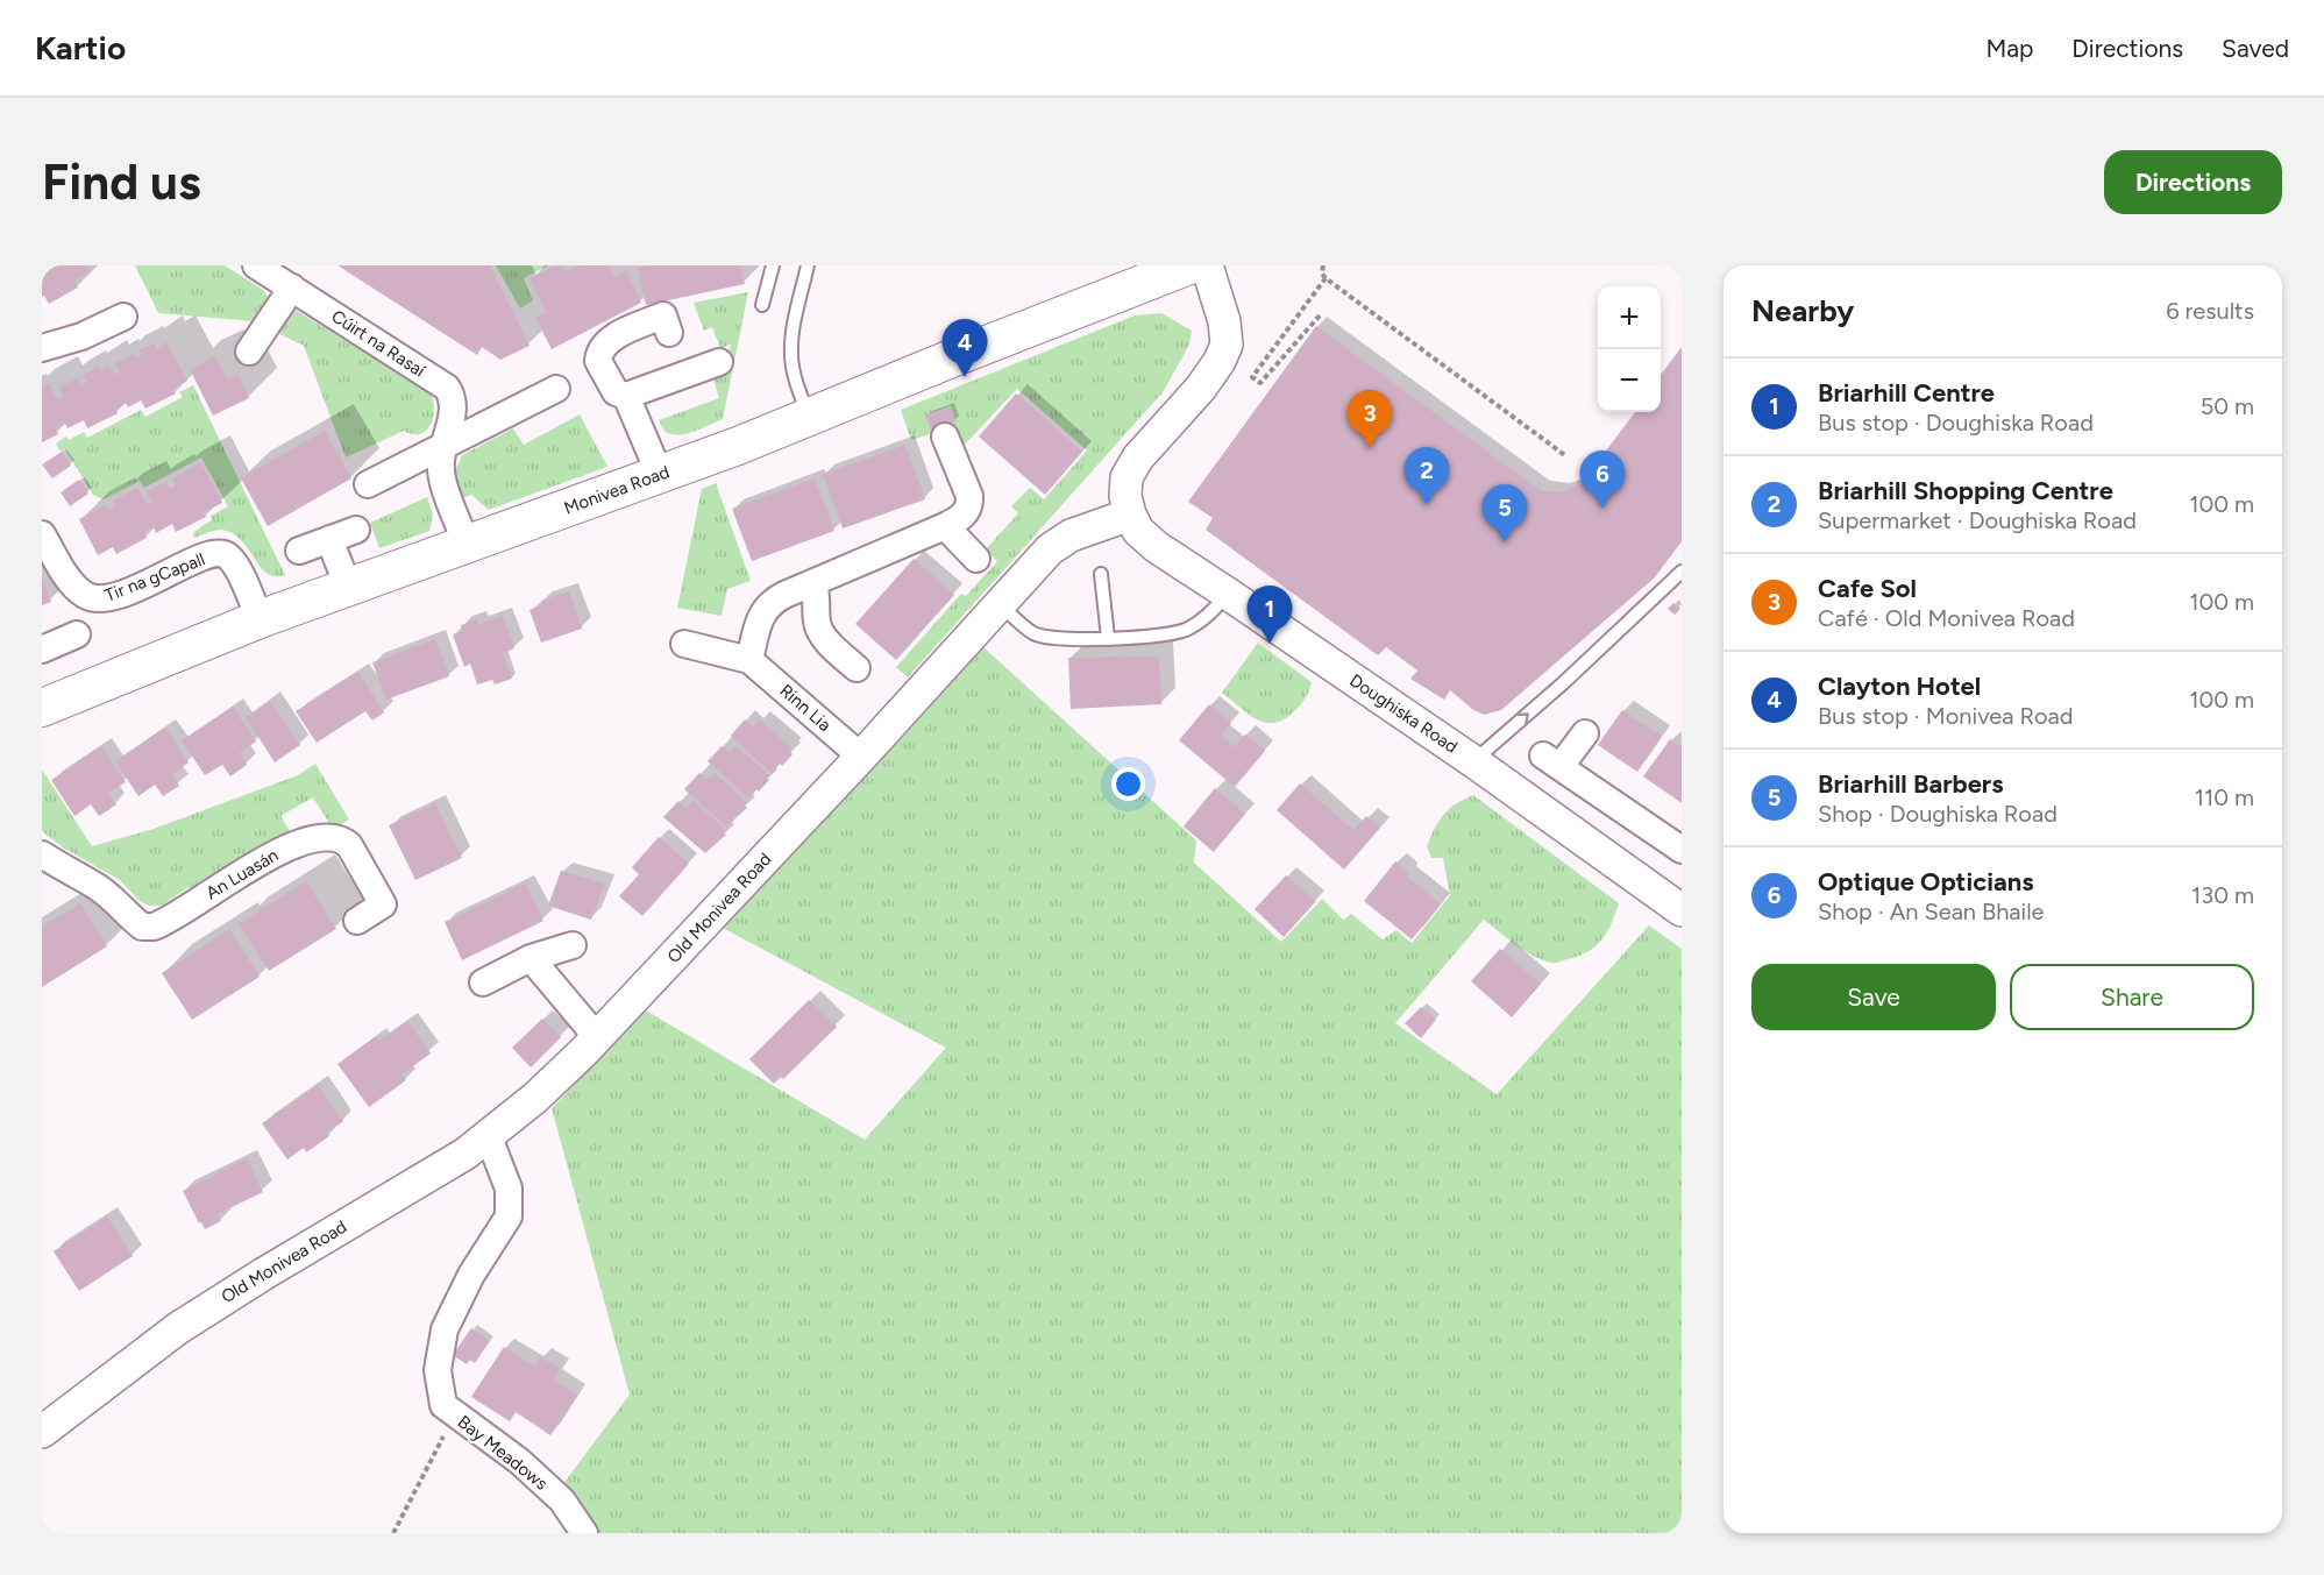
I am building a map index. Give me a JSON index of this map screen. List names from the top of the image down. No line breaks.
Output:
{"streets":{"main road":["Monivea Road"],"street":["Cúirt na Rasaí","Tir na gCapall","Rinn Lia","Doughiska Road","An Luasán","Old Monivea Road","Bay Meadows"]},"crossings":[["Cúirt na Rasaí","Monivea Road"],["Monivea Road","Tir na gCapall"],["Rinn Lia","Old Monivea Road"],["Doughiska Road","Old Monivea Road"],["Old Monivea Road","Bay Meadows"]],"page":{"header":"Kartio","nav":["Map","Directions","Saved"],"buttons":["Directions",["Save","Share"]],"title":"Find us","heading":["Nearby","6 results"],"map_buttons":["+","−"],"pins":["4","3","2","6","5","1"],"list":[{"mark":"1","name":"Briarhill Centre","note":"Bus stop · Doughiska Road","value":"50 m"},{"mark":"2","name":"Briarhill Shopping Centre","note":"Supermarket · Doughiska Road","value":"100 m"},{"mark":"3","name":"Cafe Sol","note":"Café · Old Monivea Road","value":"100 m"},{"mark":"4","name":"Clayton Hotel","note":"Bus stop · Monivea Road","value":"100 m"},{"mark":"5","name":"Briarhill Barbers","note":"Shop · Doughiska Road","value":"110 m"},{"mark":"6","name":"Optique Opticians","note":"Shop · An Sean Bhaile","value":"130 m"}]}}
